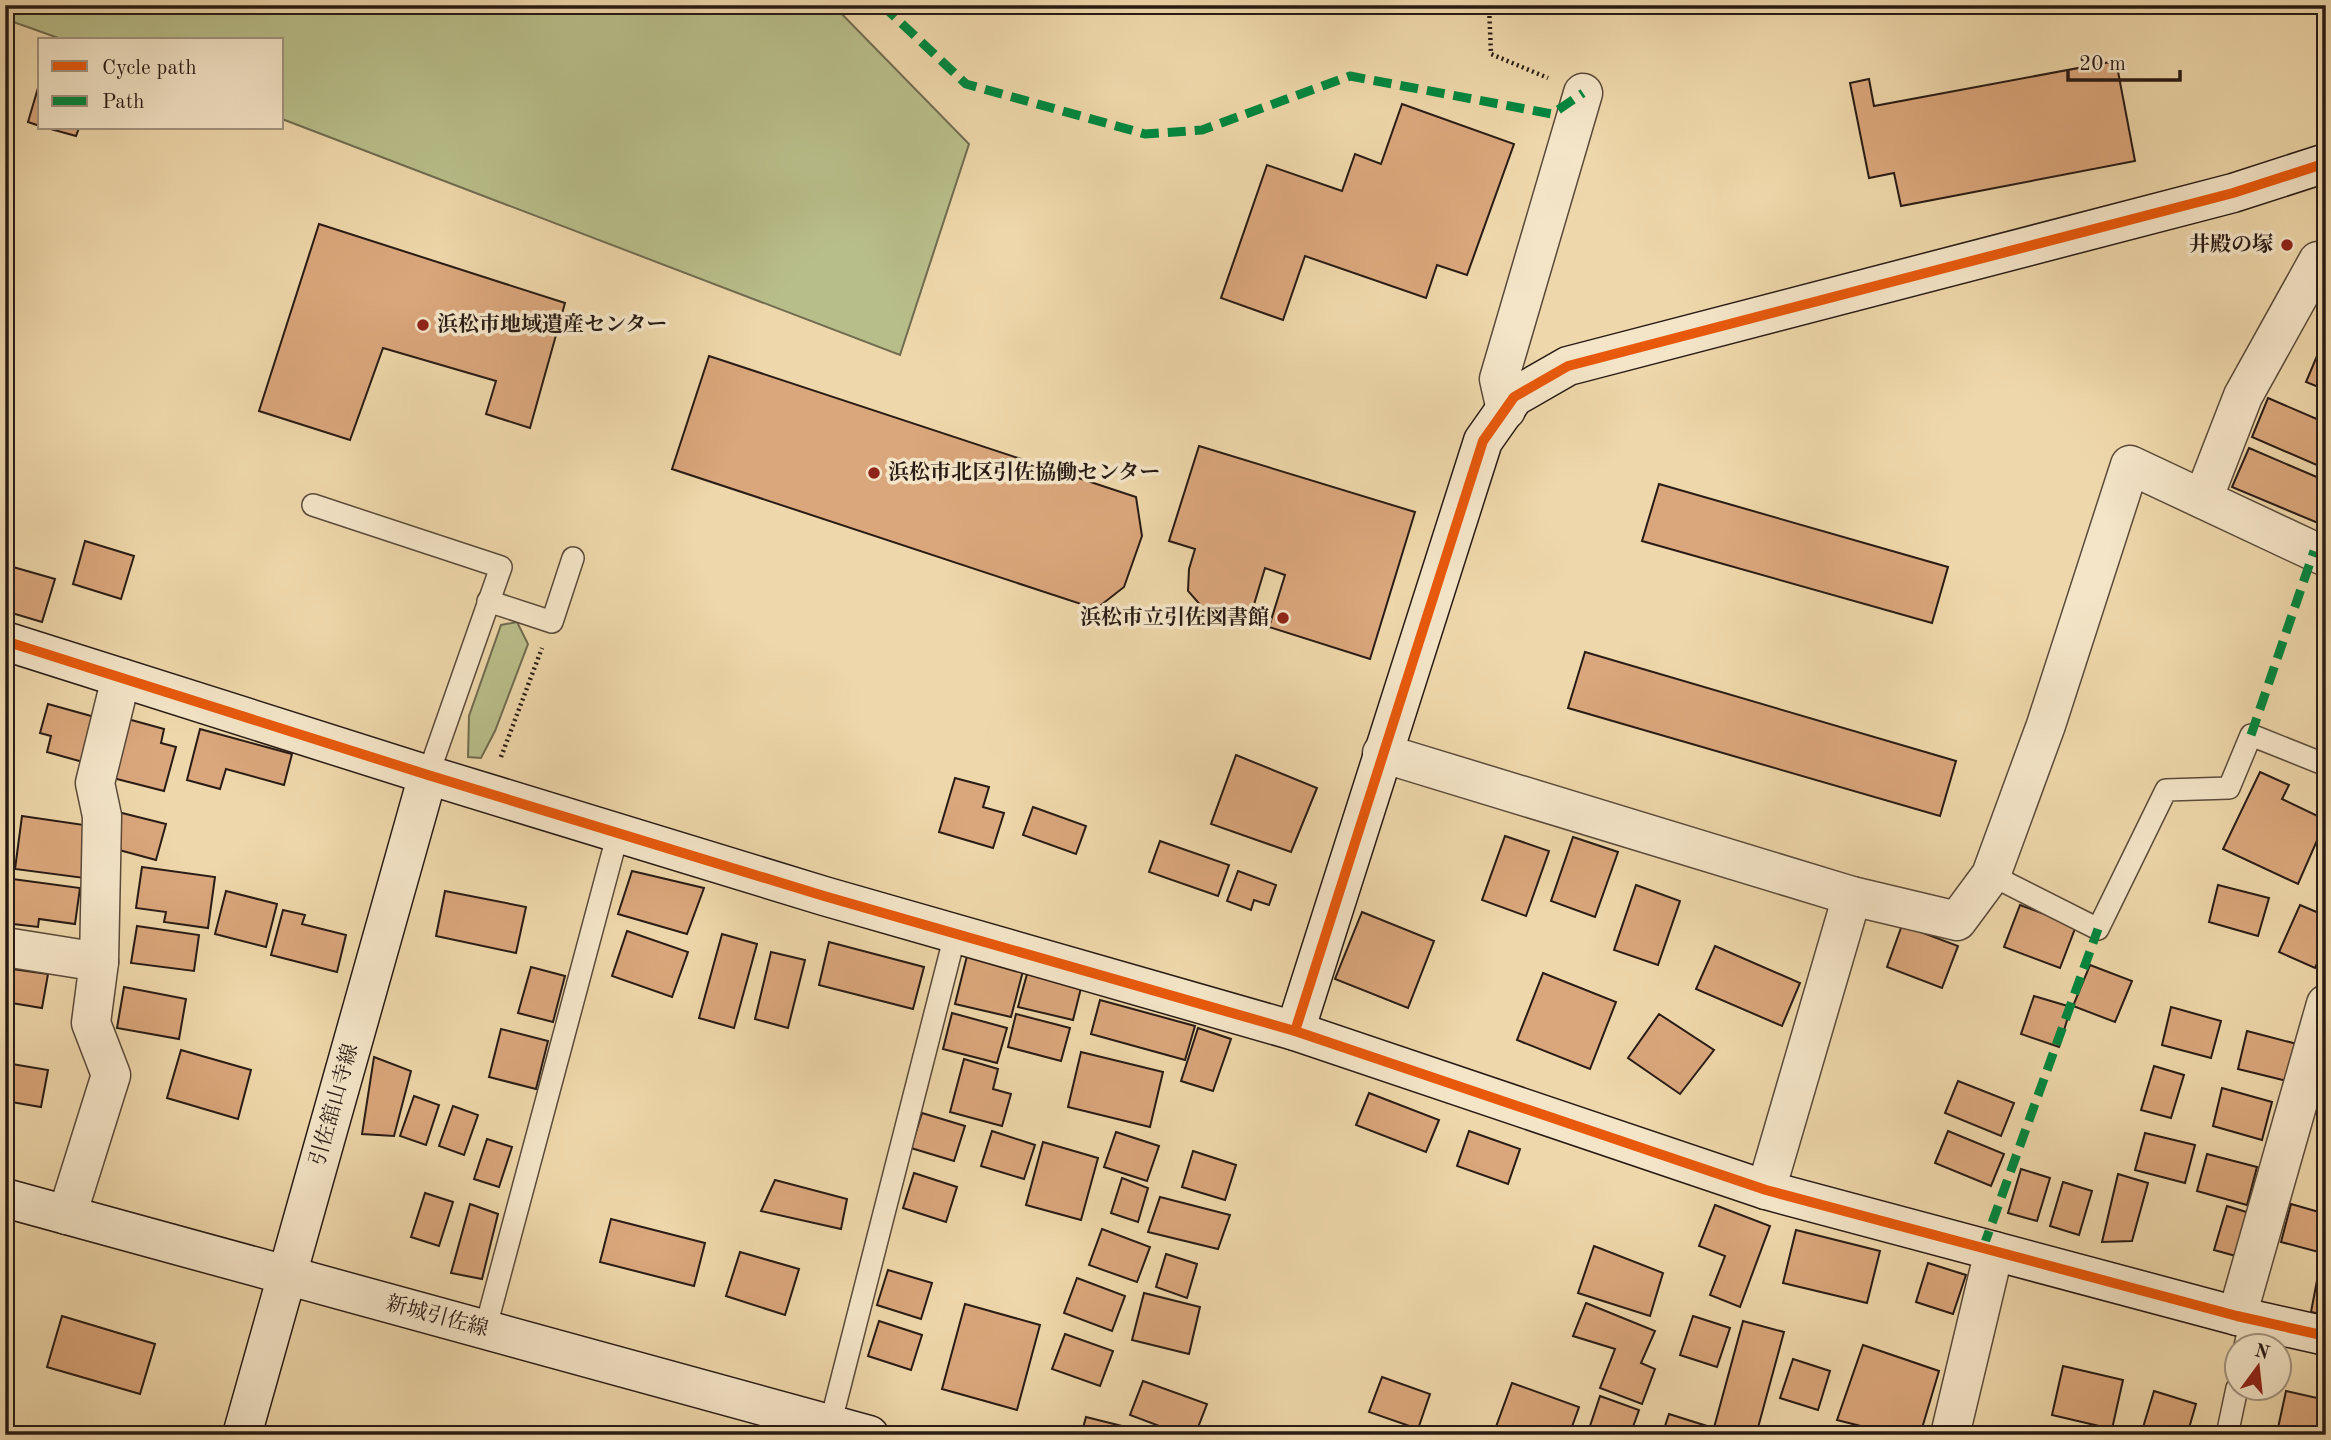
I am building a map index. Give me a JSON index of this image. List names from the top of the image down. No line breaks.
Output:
{"streets":{"street":["引佐舘山寺線","新城引佐線"]},"crossings":[["引佐舘山寺線","新城引佐線"]],"places":["井殿の塚","浜松市地域遺産センター","浜松市北区引佐協働センター","浜松市立引佐図書館"],"legend":["Cycle path","Path"],"scale_bar":"20 m","north":"top"}
